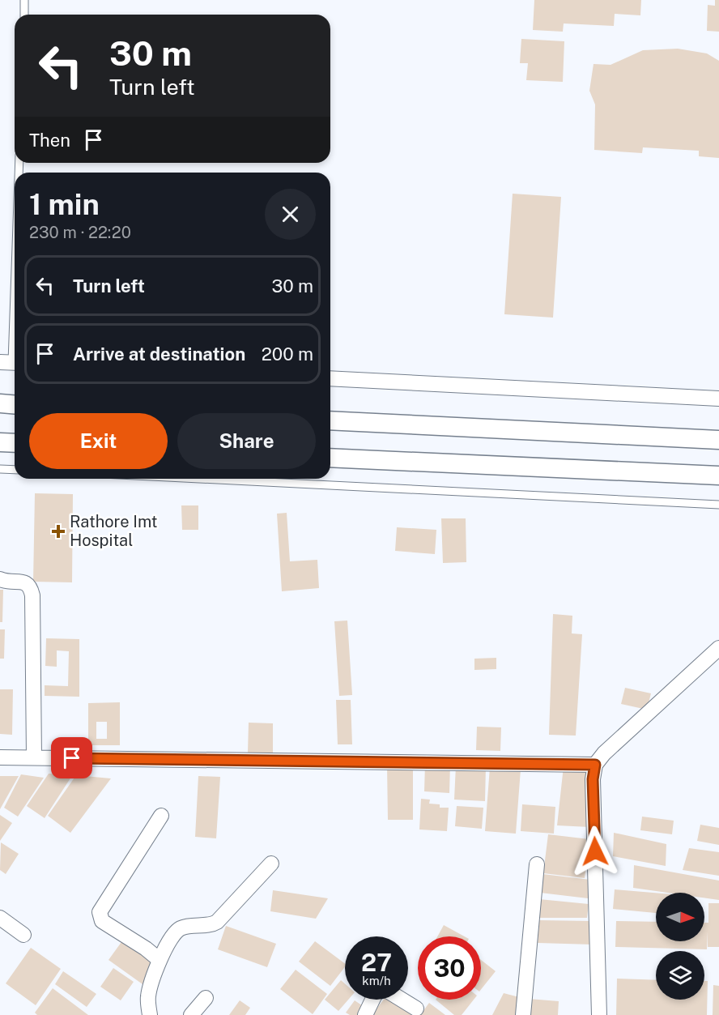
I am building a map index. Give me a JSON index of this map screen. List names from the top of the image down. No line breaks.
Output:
{"places":{"health":["Rathore Imt Hospital"]},"north":"right","page":{"turn":["30 m","Turn left"],"then":"Then","heading":["1 min","230 m · 22:20"],"list":[{"name":"Turn left","value":"30 m"},{"name":"Arrive at destination","value":"200 m"}],"buttons":["Exit","Share"],"speed":"27 km/h","limit":"30"}}
